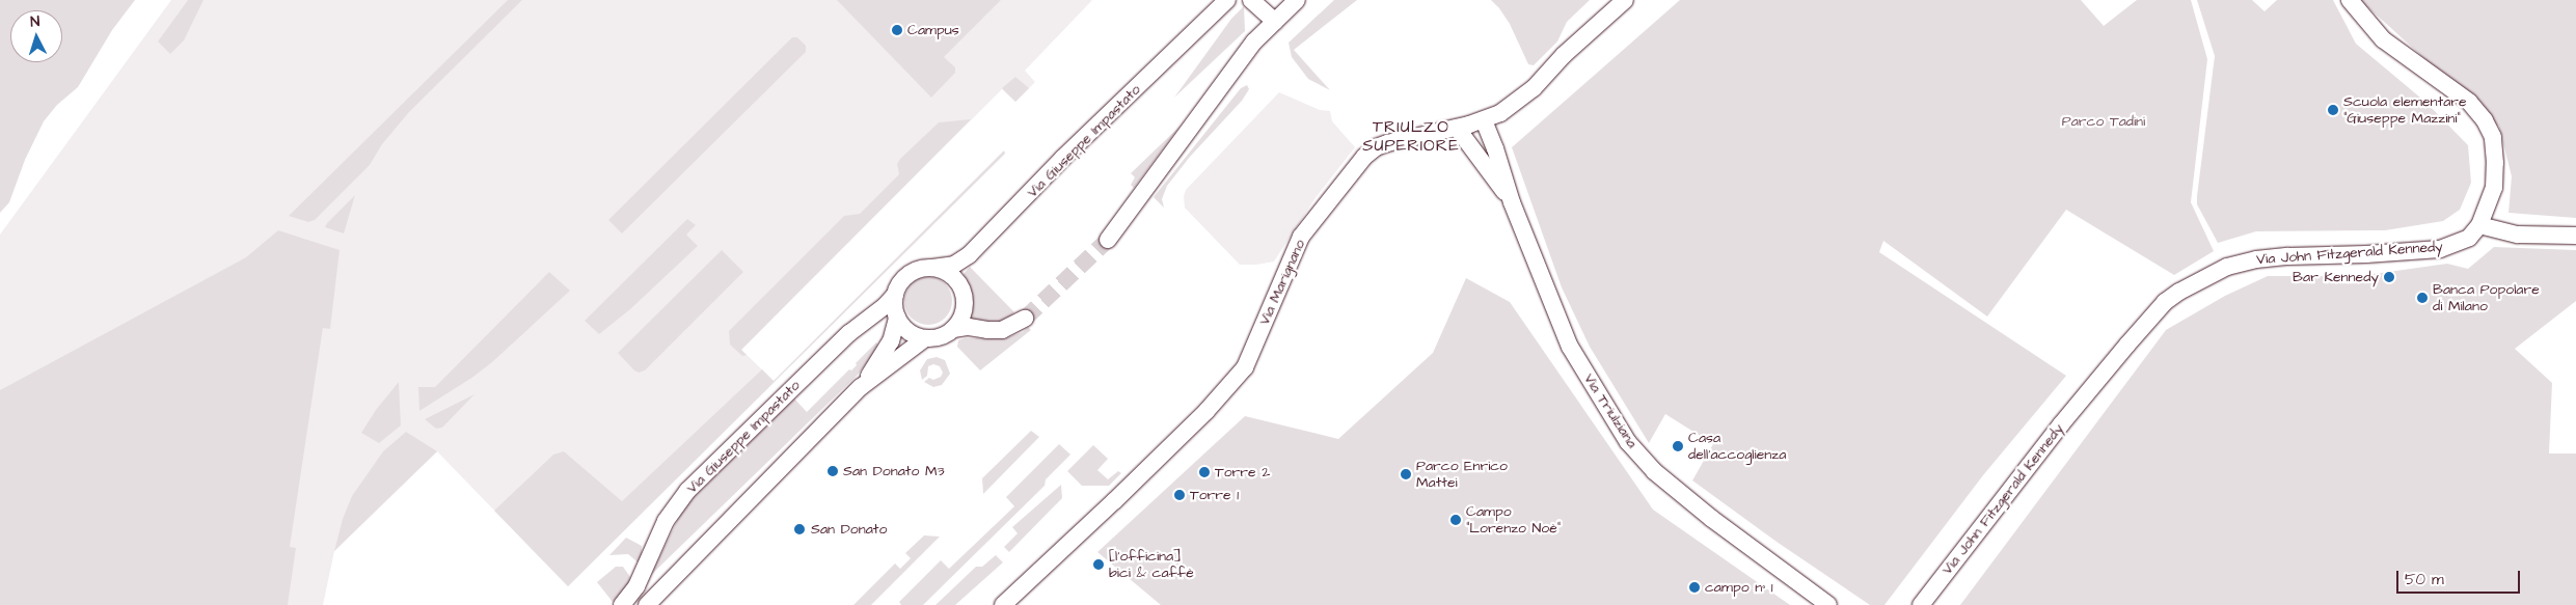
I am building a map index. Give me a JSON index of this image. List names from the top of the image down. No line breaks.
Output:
{"streets":{"street":["Via Giuseppe Impastato","Via John Fitzgerald Kennedy","Via Marignano","Via Triulziana"]},"crossings":[["Via Marignano","Via Triulziana"]],"districts":["TRIULZO SUPERIORE"],"parks":["Parco Tadini"],"places":["Campus","Scuola elementare \"Giuseppe Mazzini\"","Bar Kennedy","Banca Popolare di Milano","Casa dell'accoglienza","San Donato M3","Torre 2","Parco Enrico Mattei","Torre 1","Campo \"Lorenzo Noè\"","San Donato","[l'officina] bici & caffè","campo n° 1"],"scale_bar":"50 m","north":"top"}
